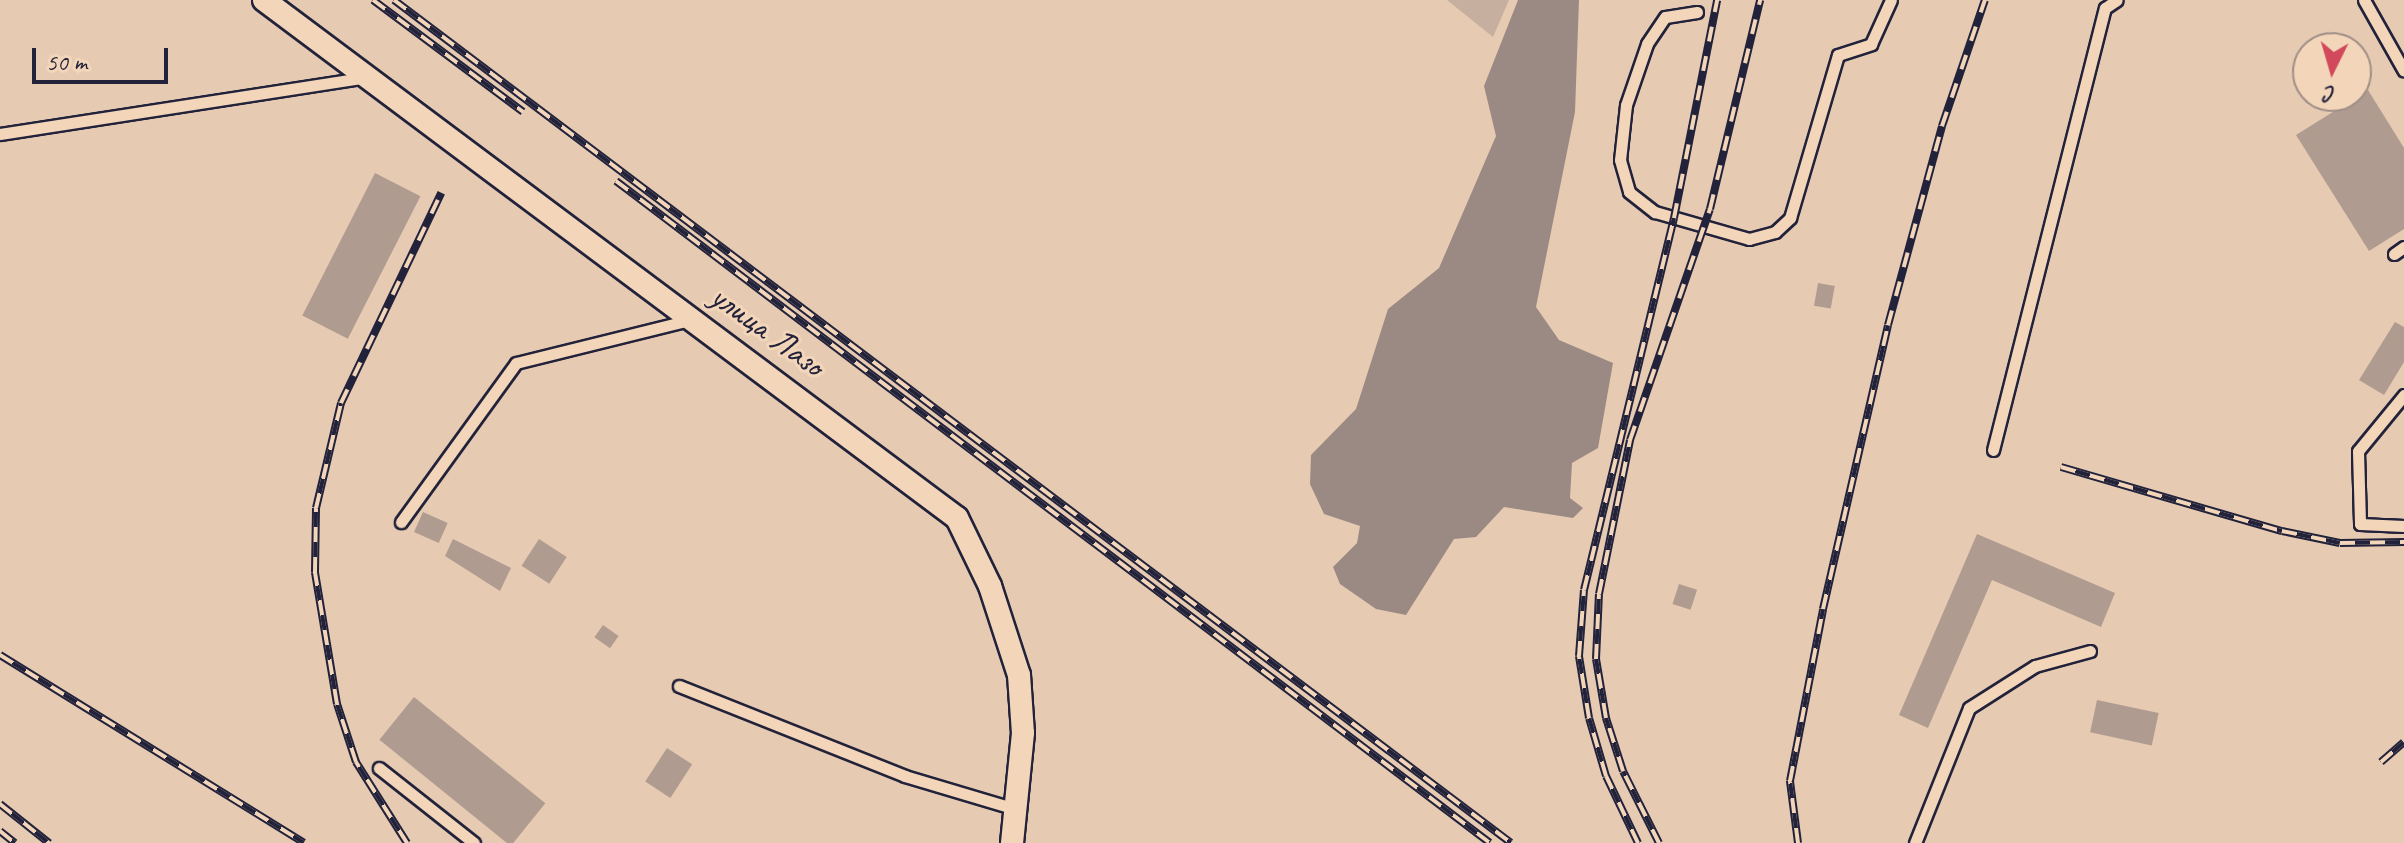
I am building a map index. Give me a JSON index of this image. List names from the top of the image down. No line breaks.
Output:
{"streets":{"street":["улица Лазо"]},"scale_bar":"50 m","north":"bottom"}
